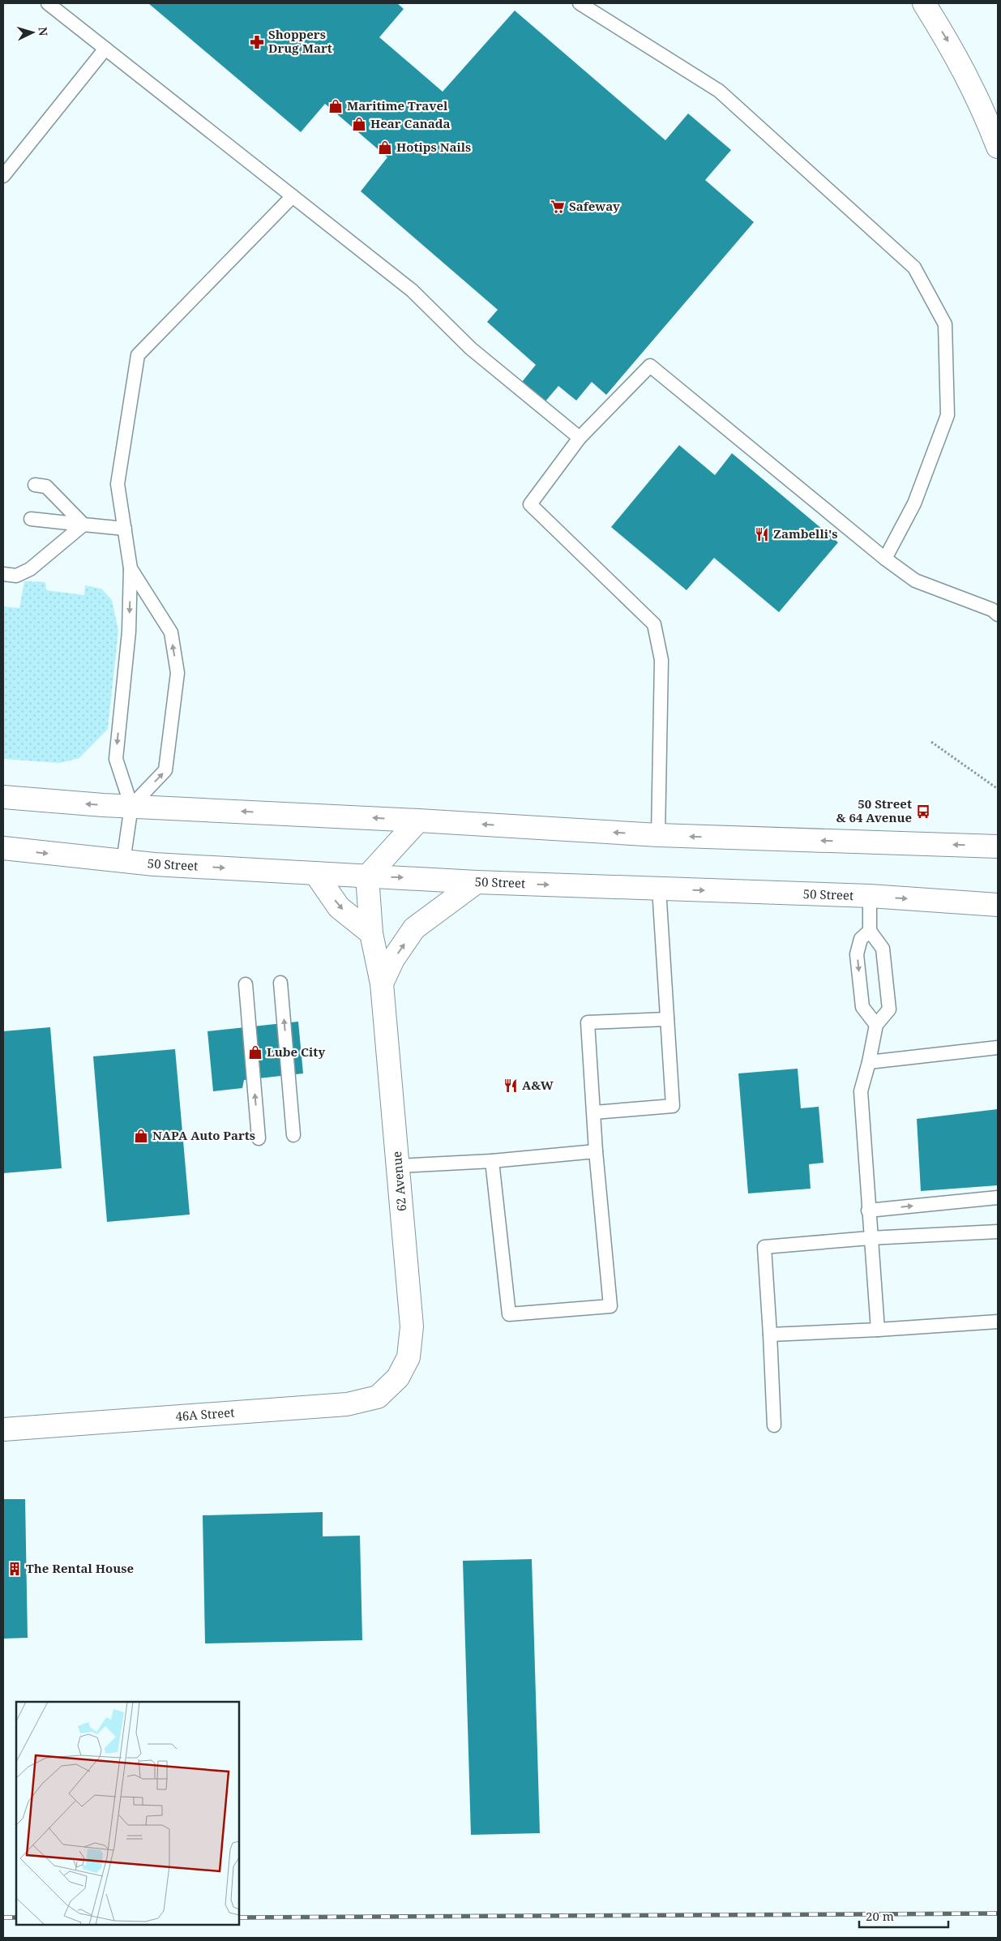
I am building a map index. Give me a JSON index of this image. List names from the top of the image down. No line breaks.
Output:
{"streets":{"main road":["50 Street","62 Avenue","46A Street"]},"crossings":[["50 Street","62 Avenue"],["62 Avenue","46A Street"]],"places":{"pharmacy":["Shoppers Drug Mart"],"shop":["Maritime Travel","Hear Canada","Hotips Nails","Lube City","NAPA Auto Parts"],"supermarket":["Safeway"],"restaurant":["Zambelli's","A&W"],"bus stop":["50 Street & 64 Avenue"],"building":["The Rental House"]},"scale_bar":"20 m","north":"right"}
